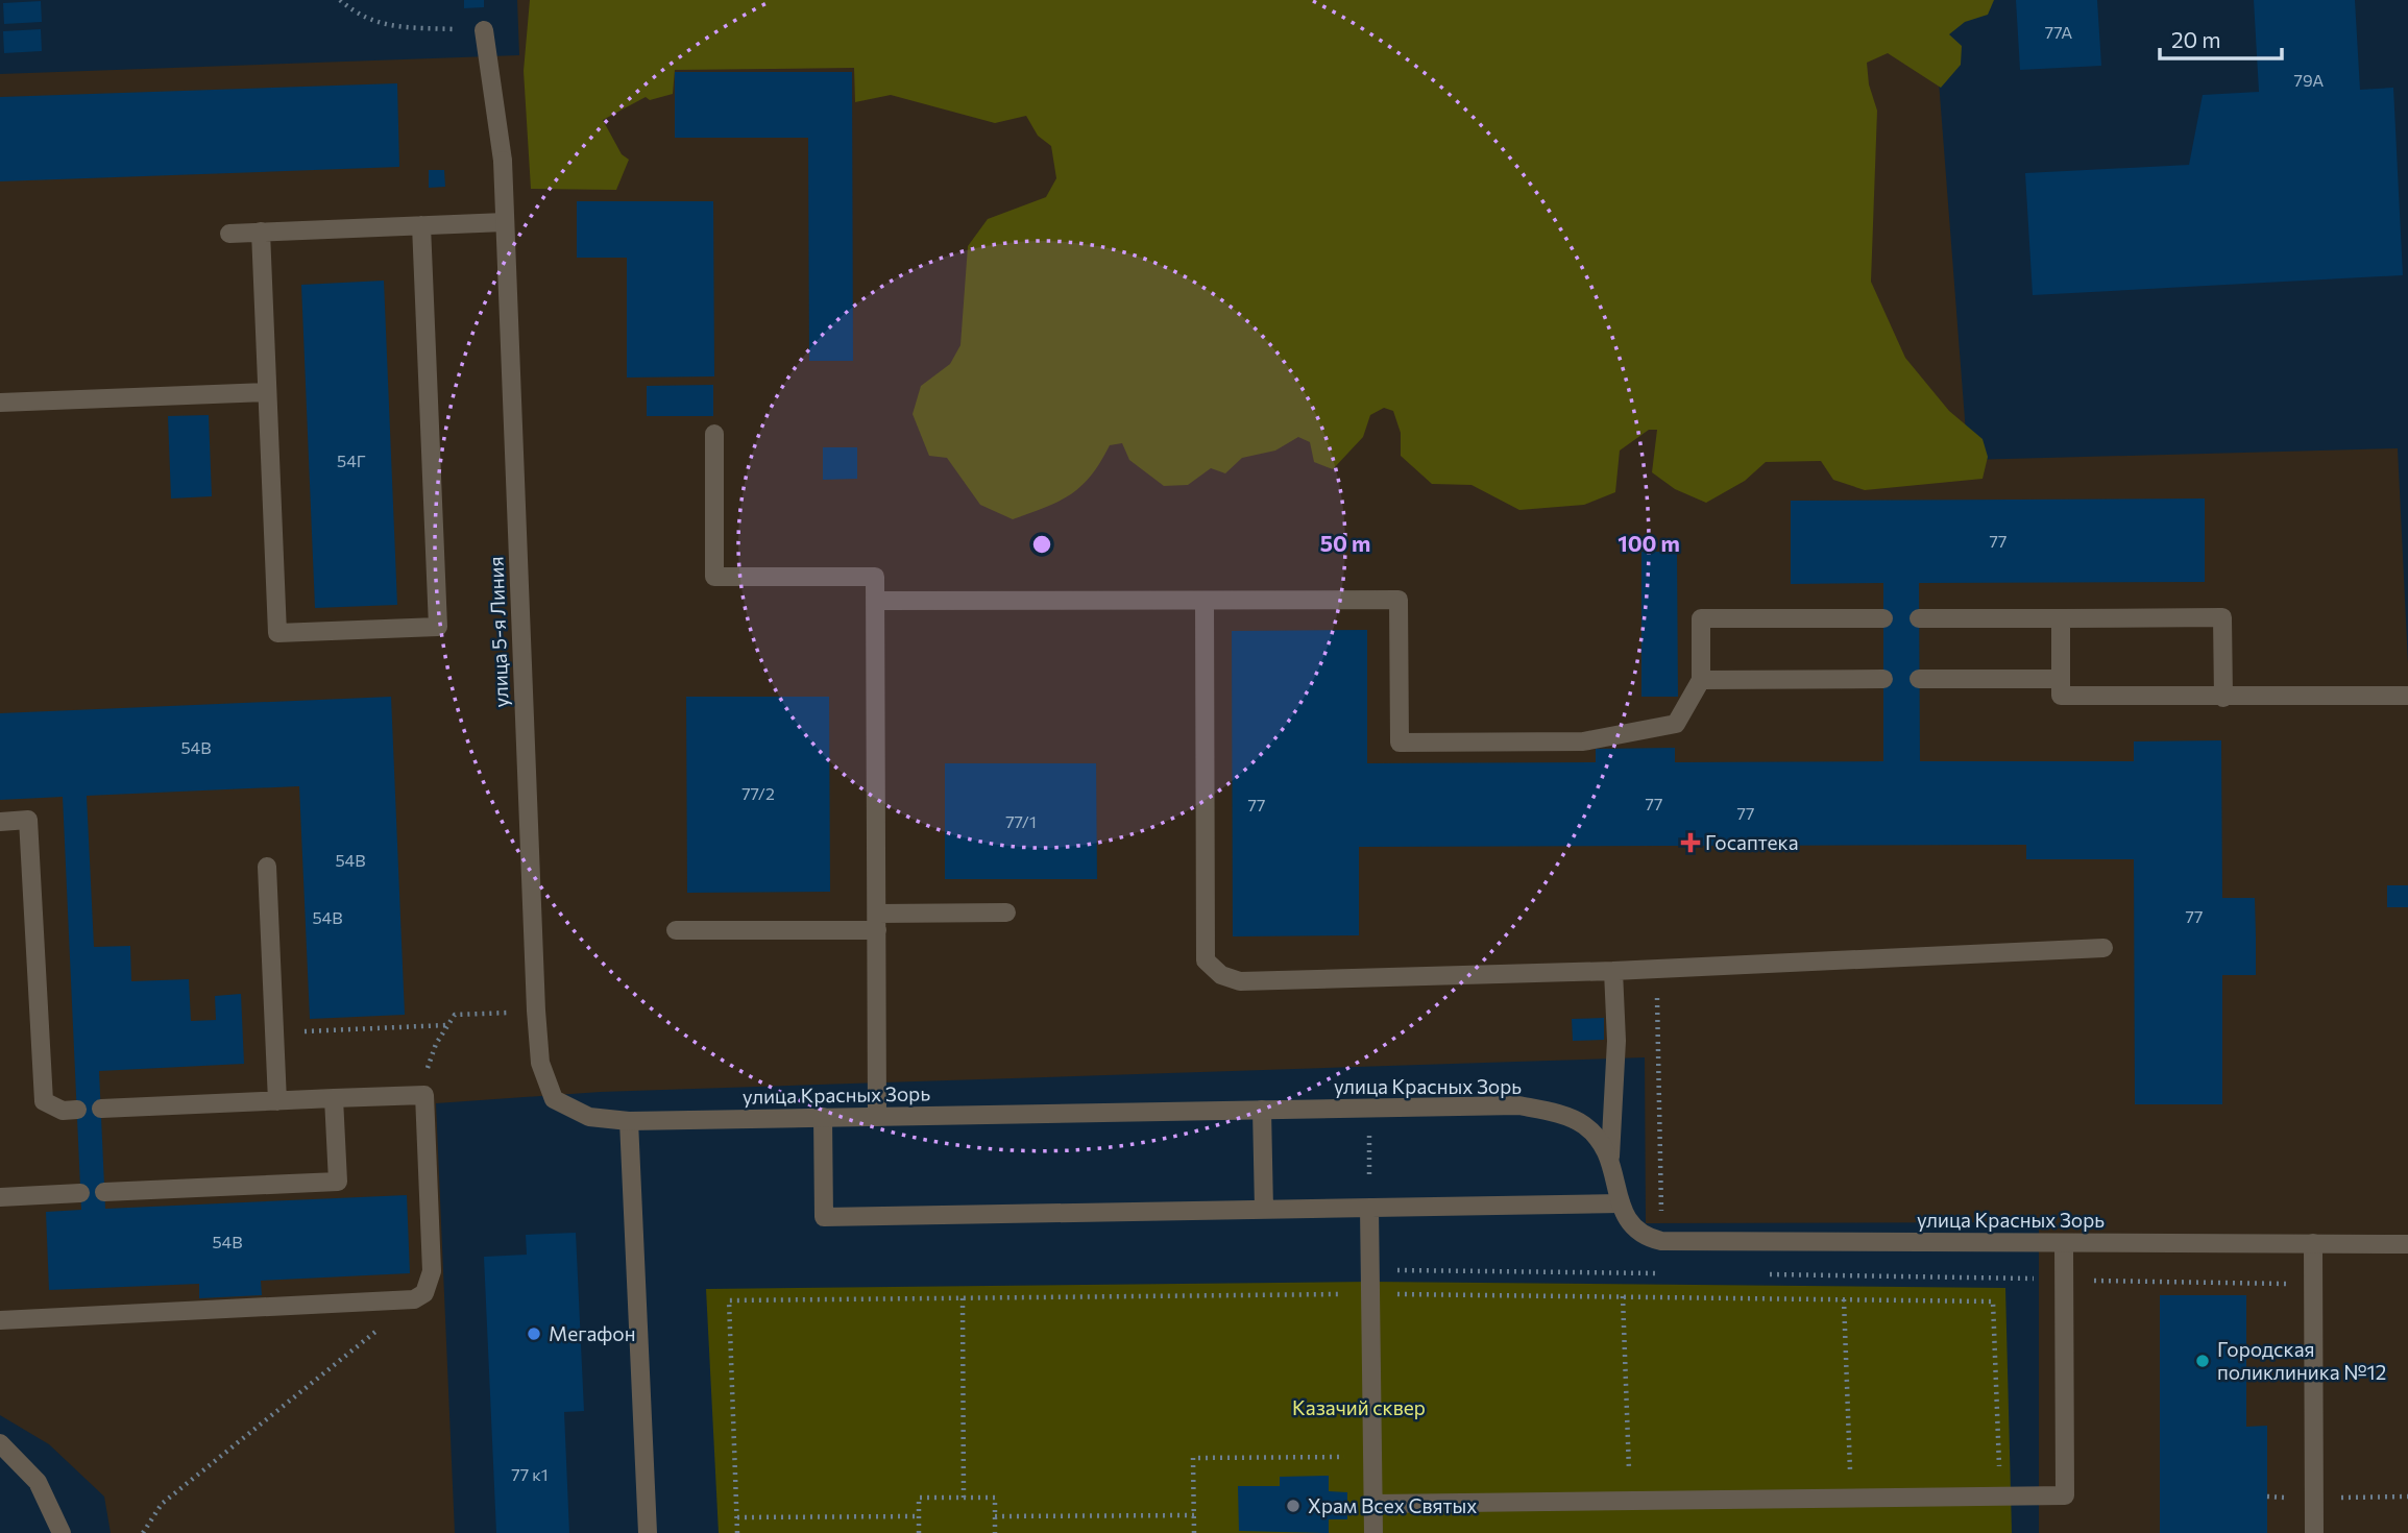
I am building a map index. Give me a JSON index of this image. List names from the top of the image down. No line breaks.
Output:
{"streets":{"street":["улица 5-я Линия","улица Красных Зорь"]},"crossings":[["улица 5-я Линия","улица Красных Зорь"]],"parks":["Казачий сквер"],"places":{"health":["Госаптека"],"other":["Мегафон","Городская поликлиника №12","Храм Всех Святых"]},"house_numbers":["77А","79А","54Г","77","54В","77/2","77","77","77","77/1","54В","77","54В","54В","77 к1"],"scale_bar":"20 m","rings":["50 m","100 m"]}
